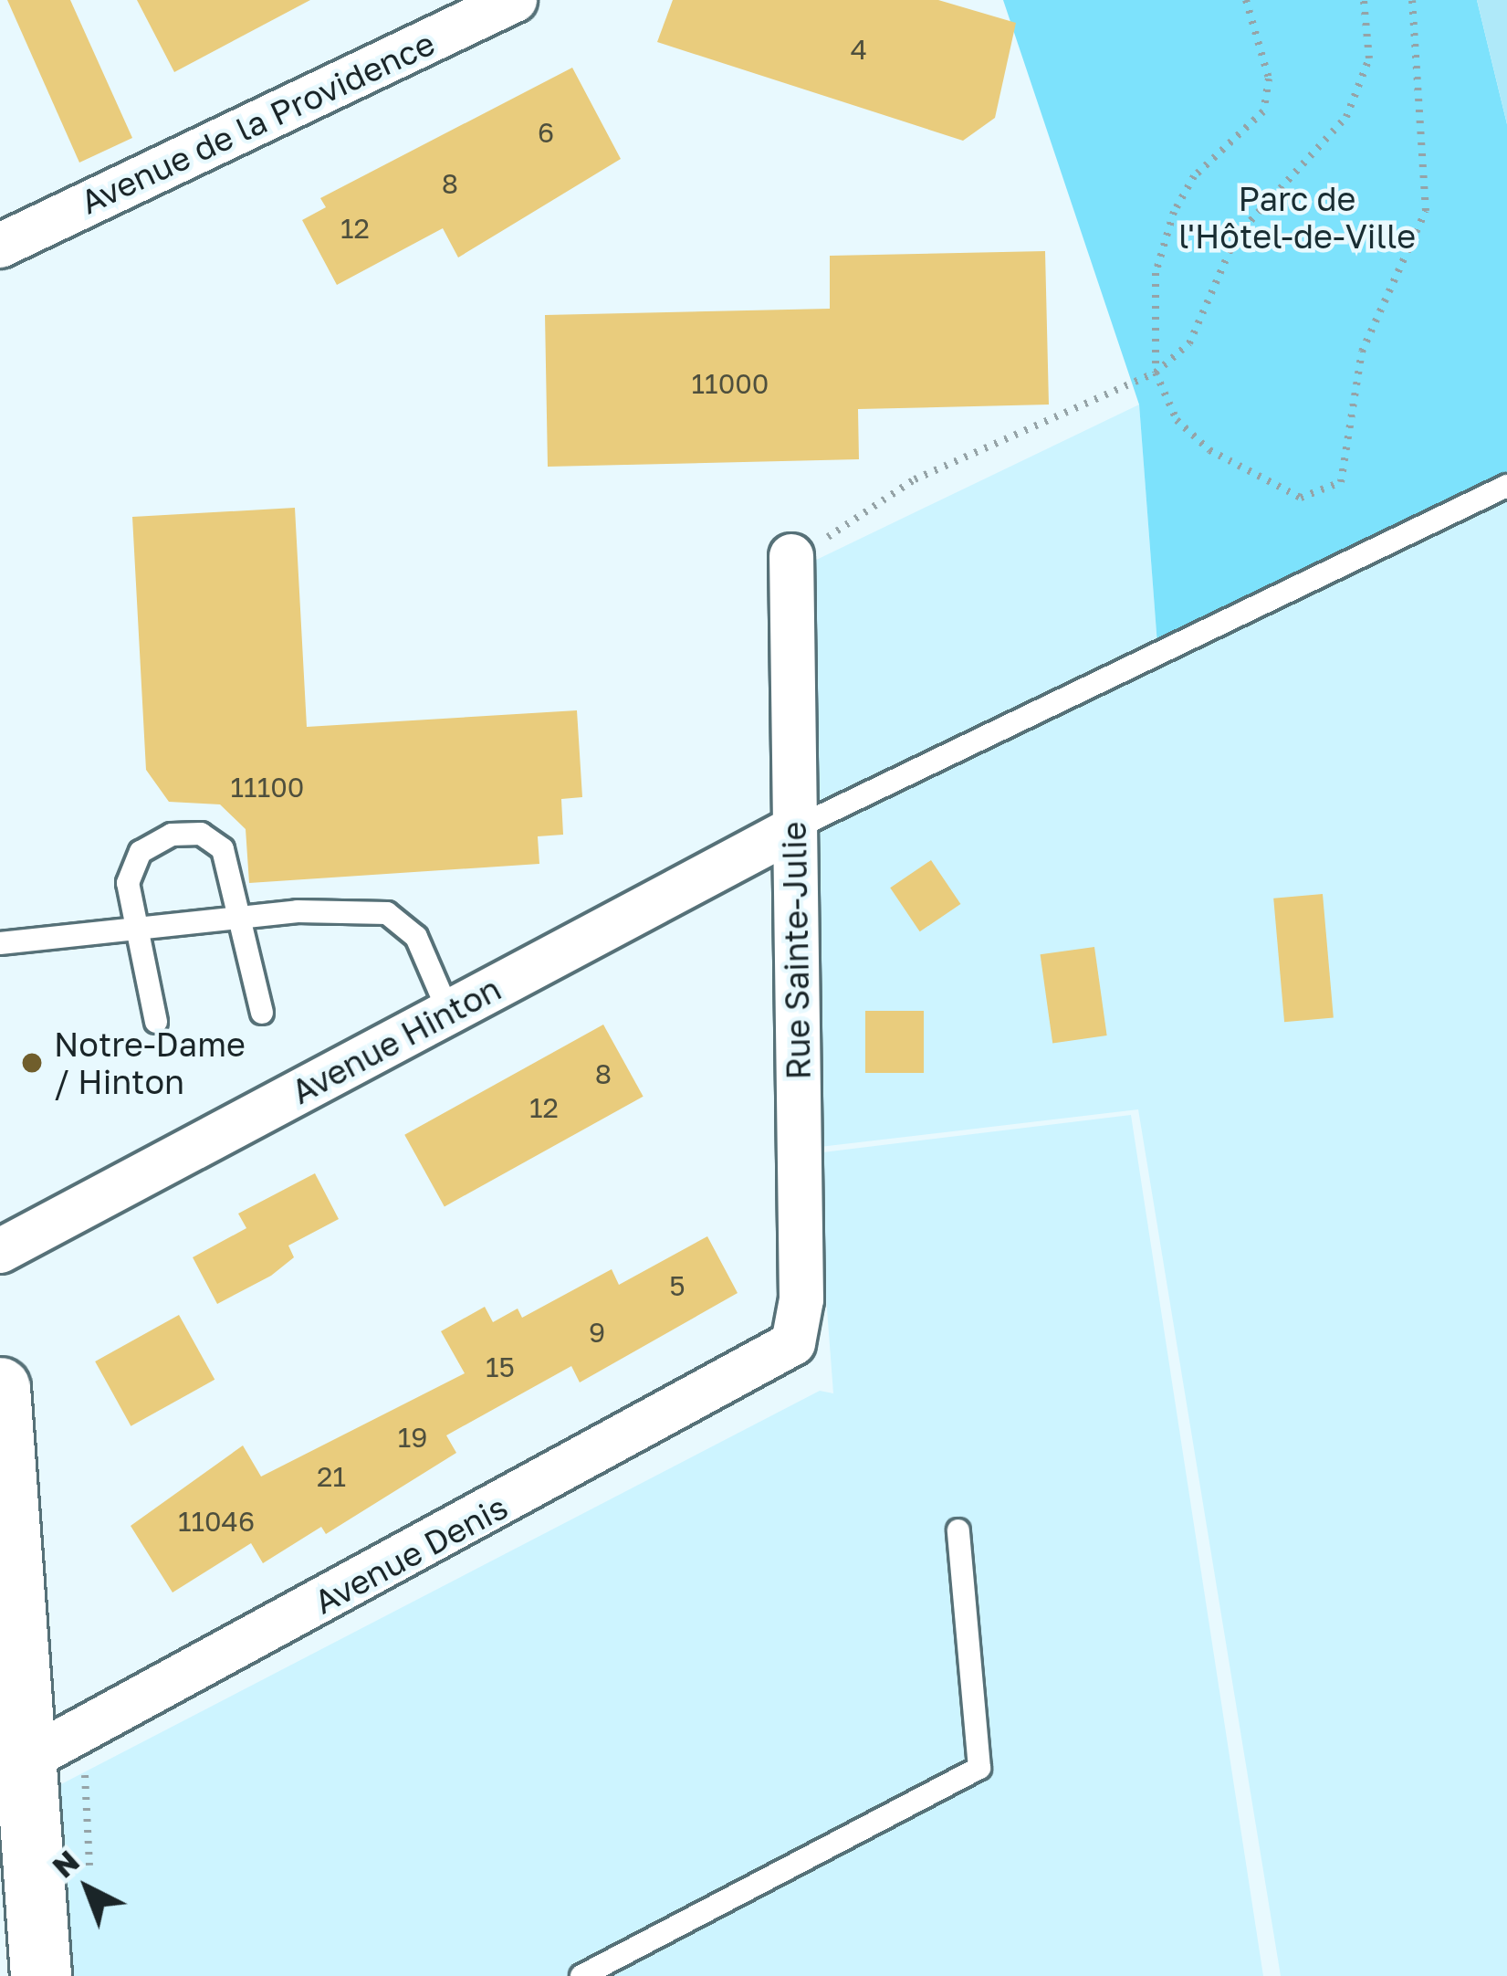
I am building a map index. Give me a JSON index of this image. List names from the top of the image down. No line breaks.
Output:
{"streets":{"street":["Avenue de la Providence","Rue Sainte-Julie","Avenue Hinton","Avenue Denis"]},"crossings":[["Rue Sainte-Julie","Avenue Hinton"],["Rue Sainte-Julie","Avenue Denis"]],"parks":["Parc de l'Hôtel-de-Ville"],"places":["Notre-Dame / Hinton"],"house_numbers":["4","6","8","12","11000","11100","8","12","5","9","15","19","21","11046"],"north":"top left"}
